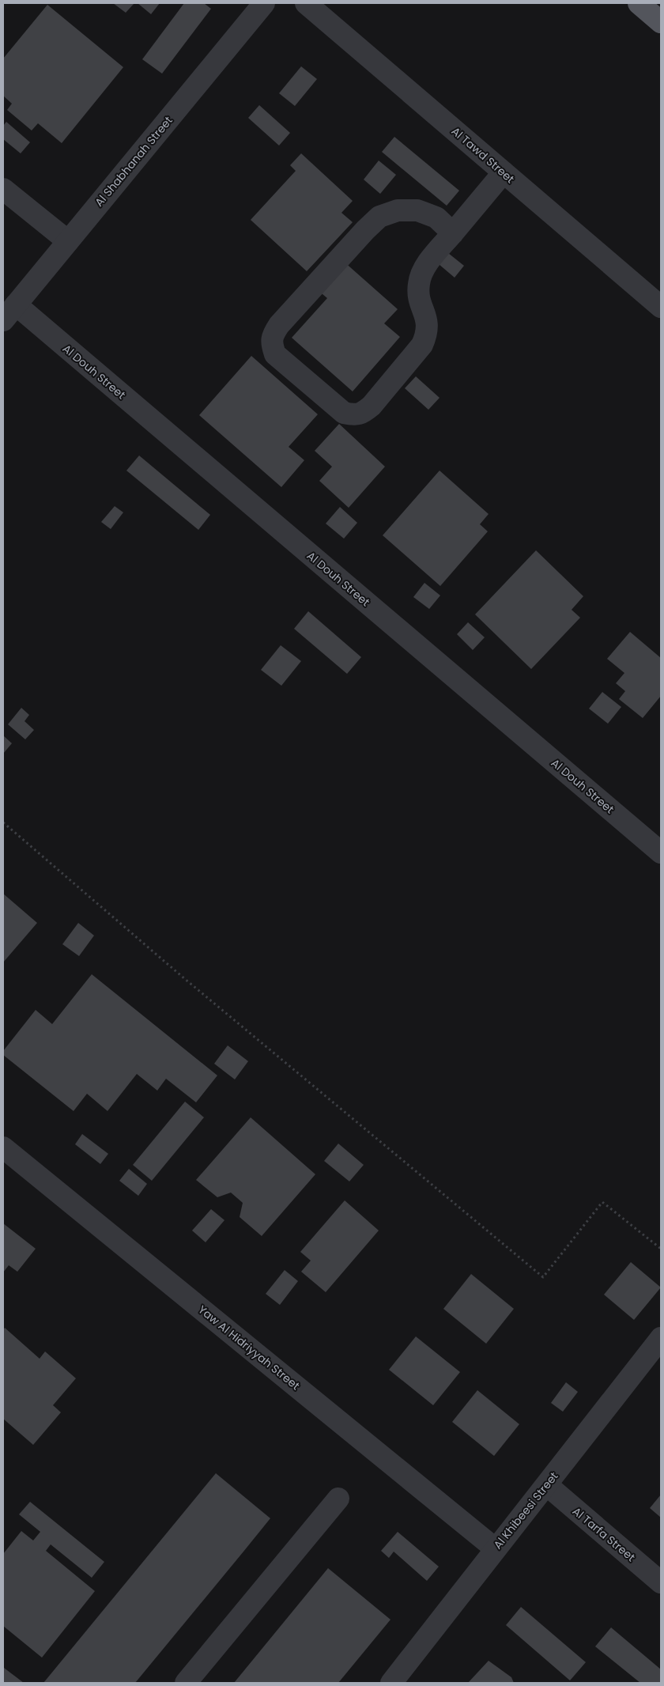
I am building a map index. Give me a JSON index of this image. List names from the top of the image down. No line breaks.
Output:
{"streets":{"street":["Al Tawd Street","Al Shabhanah Street","Al Douh Street","Yaw Al Hidriyyah Street","Al Khibeesi Street","Al Tarfa Street"]},"crossings":[["Al Shabhanah Street","Al Douh Street"],["Yaw Al Hidriyyah Street","Al Khibeesi Street"],["Al Khibeesi Street","Al Tarfa Street"]]}
